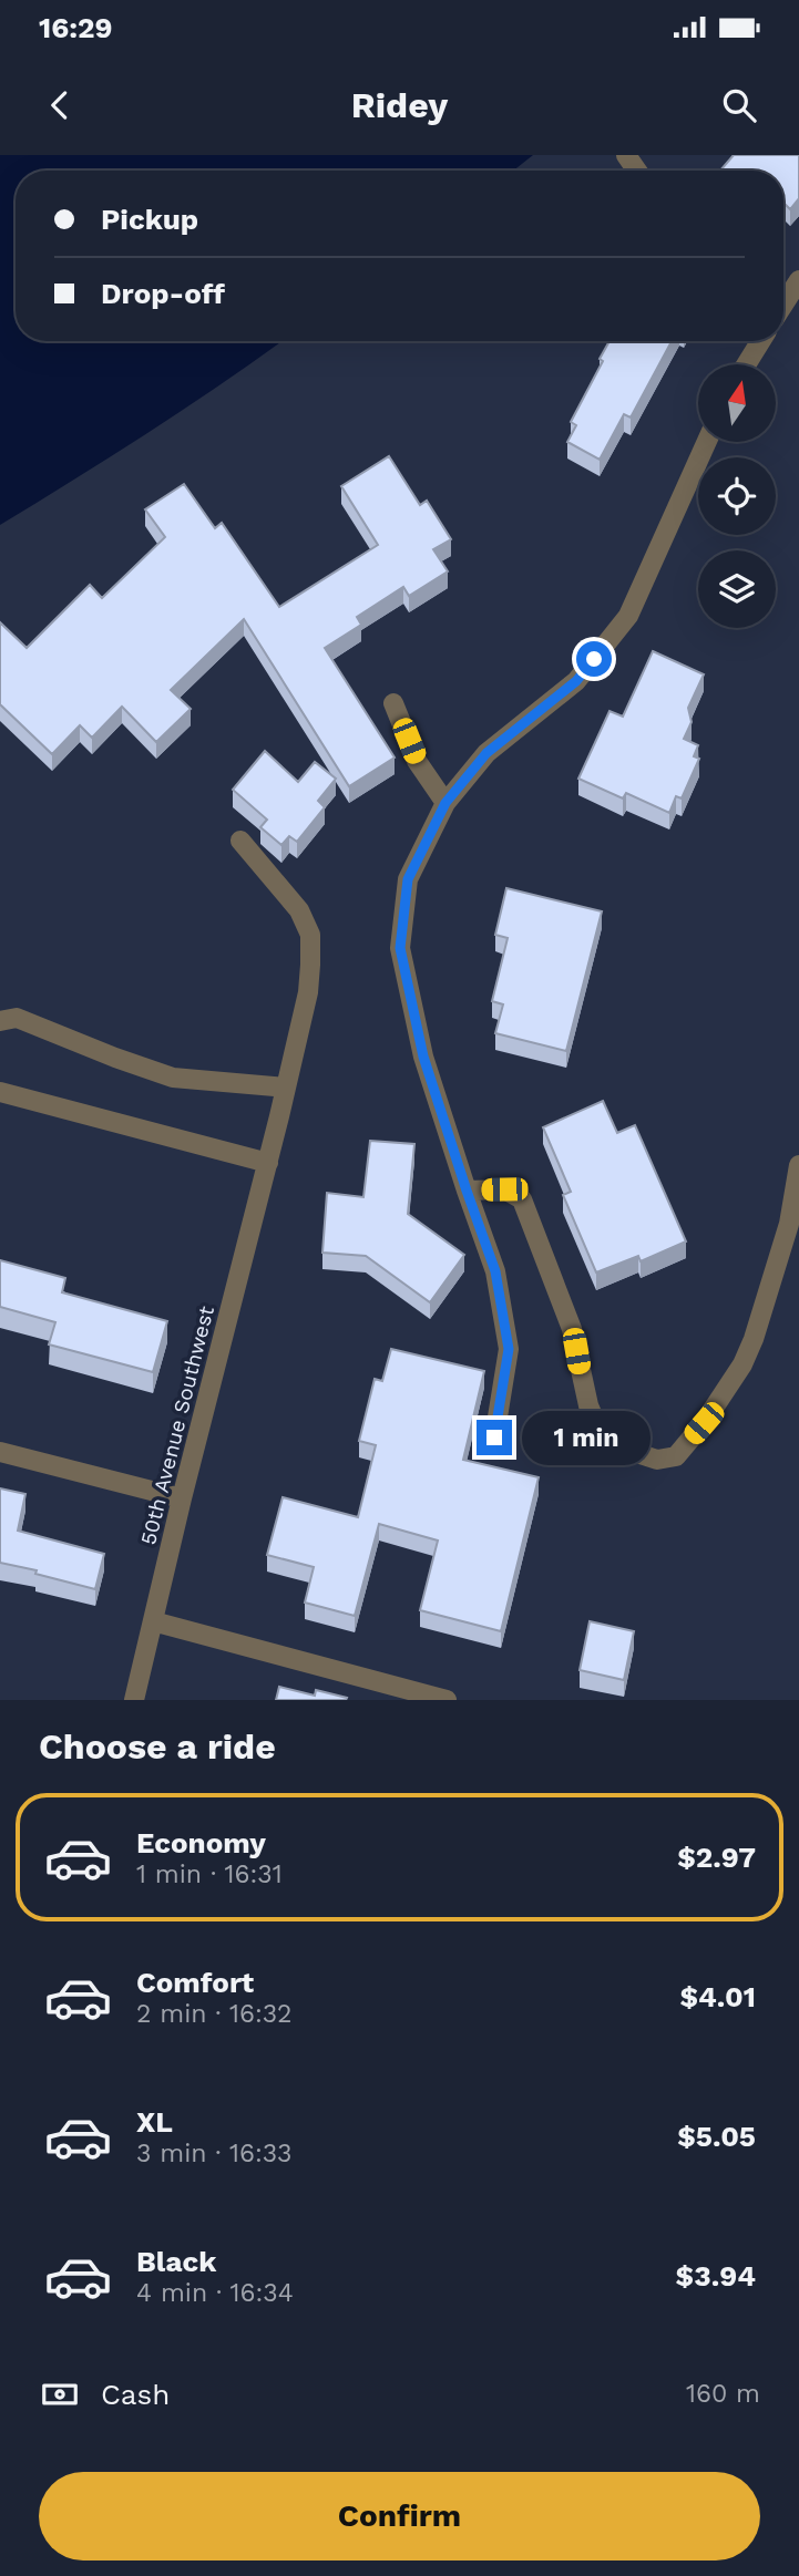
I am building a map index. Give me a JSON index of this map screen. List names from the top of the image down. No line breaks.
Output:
{"streets":{"street":["50th Avenue Southwest"]},"north":"top","page":{"status":"16:29","header":"Ridey","banner":["Pickup","Drop-off"],"bubble":"1 min","heading":"Choose a ride","list":[{"name":"Economy","note":"1 min · 16:31","value":"$2.97"},{"name":"Comfort","note":"2 min · 16:32","value":"$4.01"},{"name":"XL","note":"3 min · 16:33","value":"$5.05"},{"name":"Black","note":"4 min · 16:34","value":"$3.94"}],"pay":["Cash","160 m"],"buttons":"Confirm"}}
